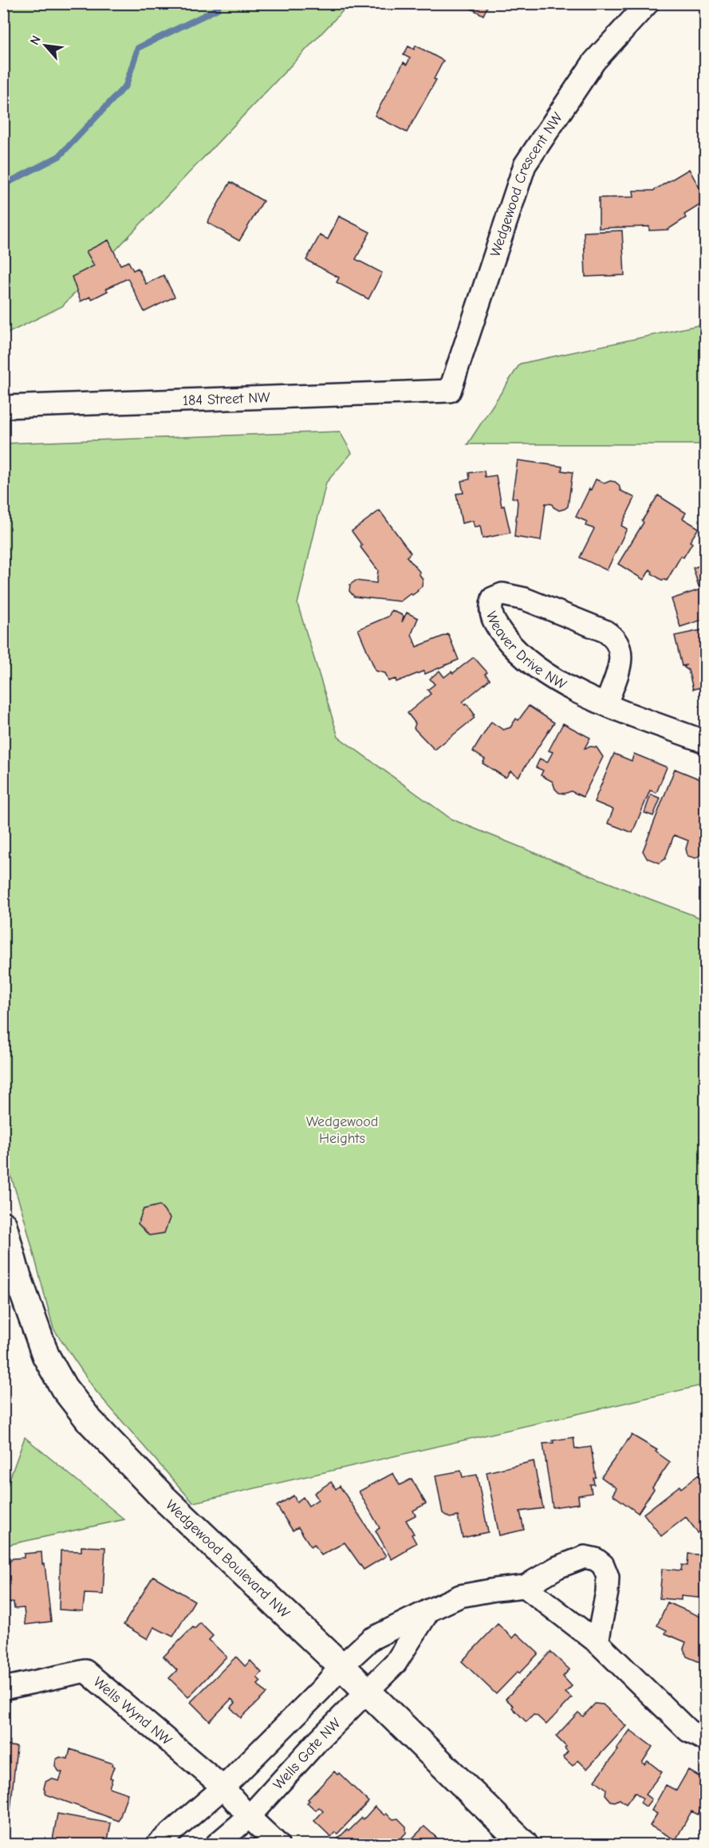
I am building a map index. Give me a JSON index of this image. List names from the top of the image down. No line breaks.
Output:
{"streets":{"street":["Wedgewood Crescent NW","184 Street NW","Weaver Drive NW","Wedgewood Boulevard NW","Wells Wynd NW","Wells Gate NW"]},"crossings":[["Wedgewood Crescent NW","184 Street NW"],["Wedgewood Boulevard NW","Wells Gate NW"],["Wells Wynd NW","Wells Gate NW"]],"parks":["Wedgewood Heights"],"north":"top left"}
